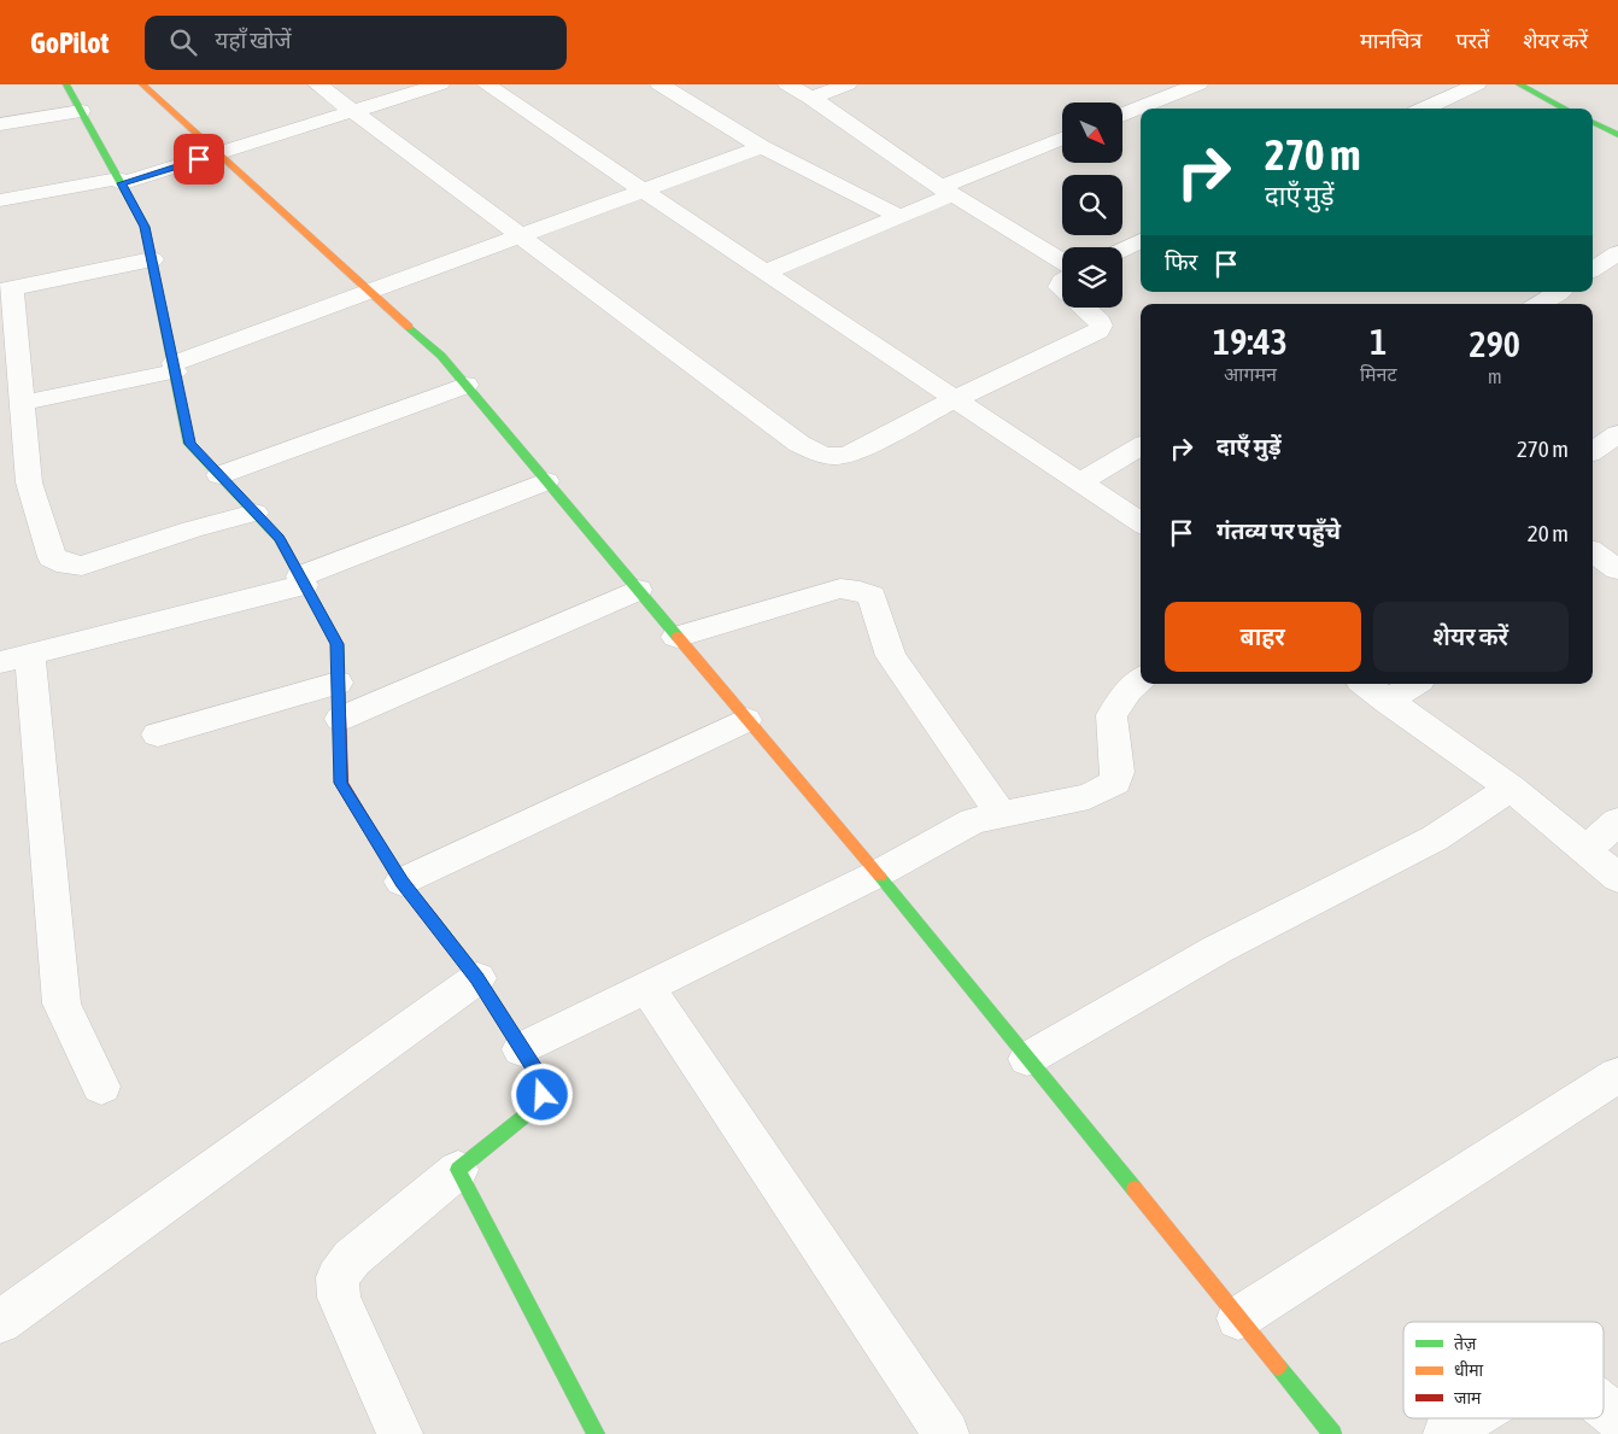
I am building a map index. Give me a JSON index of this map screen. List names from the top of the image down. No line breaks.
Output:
{"legend":["तेज़","धीमा","जाम"],"north":"bottom right","page":{"header":"GoPilot","search":"यहाँ खोजें","nav":["मानचित्र","परतें","शेयर करें"],"turn":["270 m","दाएँ मुड़ें"],"then":"फिर","eta":["19:43","आगमन","1","मिनट","290","m"],"list":[{"name":"दाएँ मुड़ें","value":"270 m"},{"name":"गंतव्य पर पहुँचे","value":"20 m"}],"buttons":["बाहर","शेयर करें"]}}
